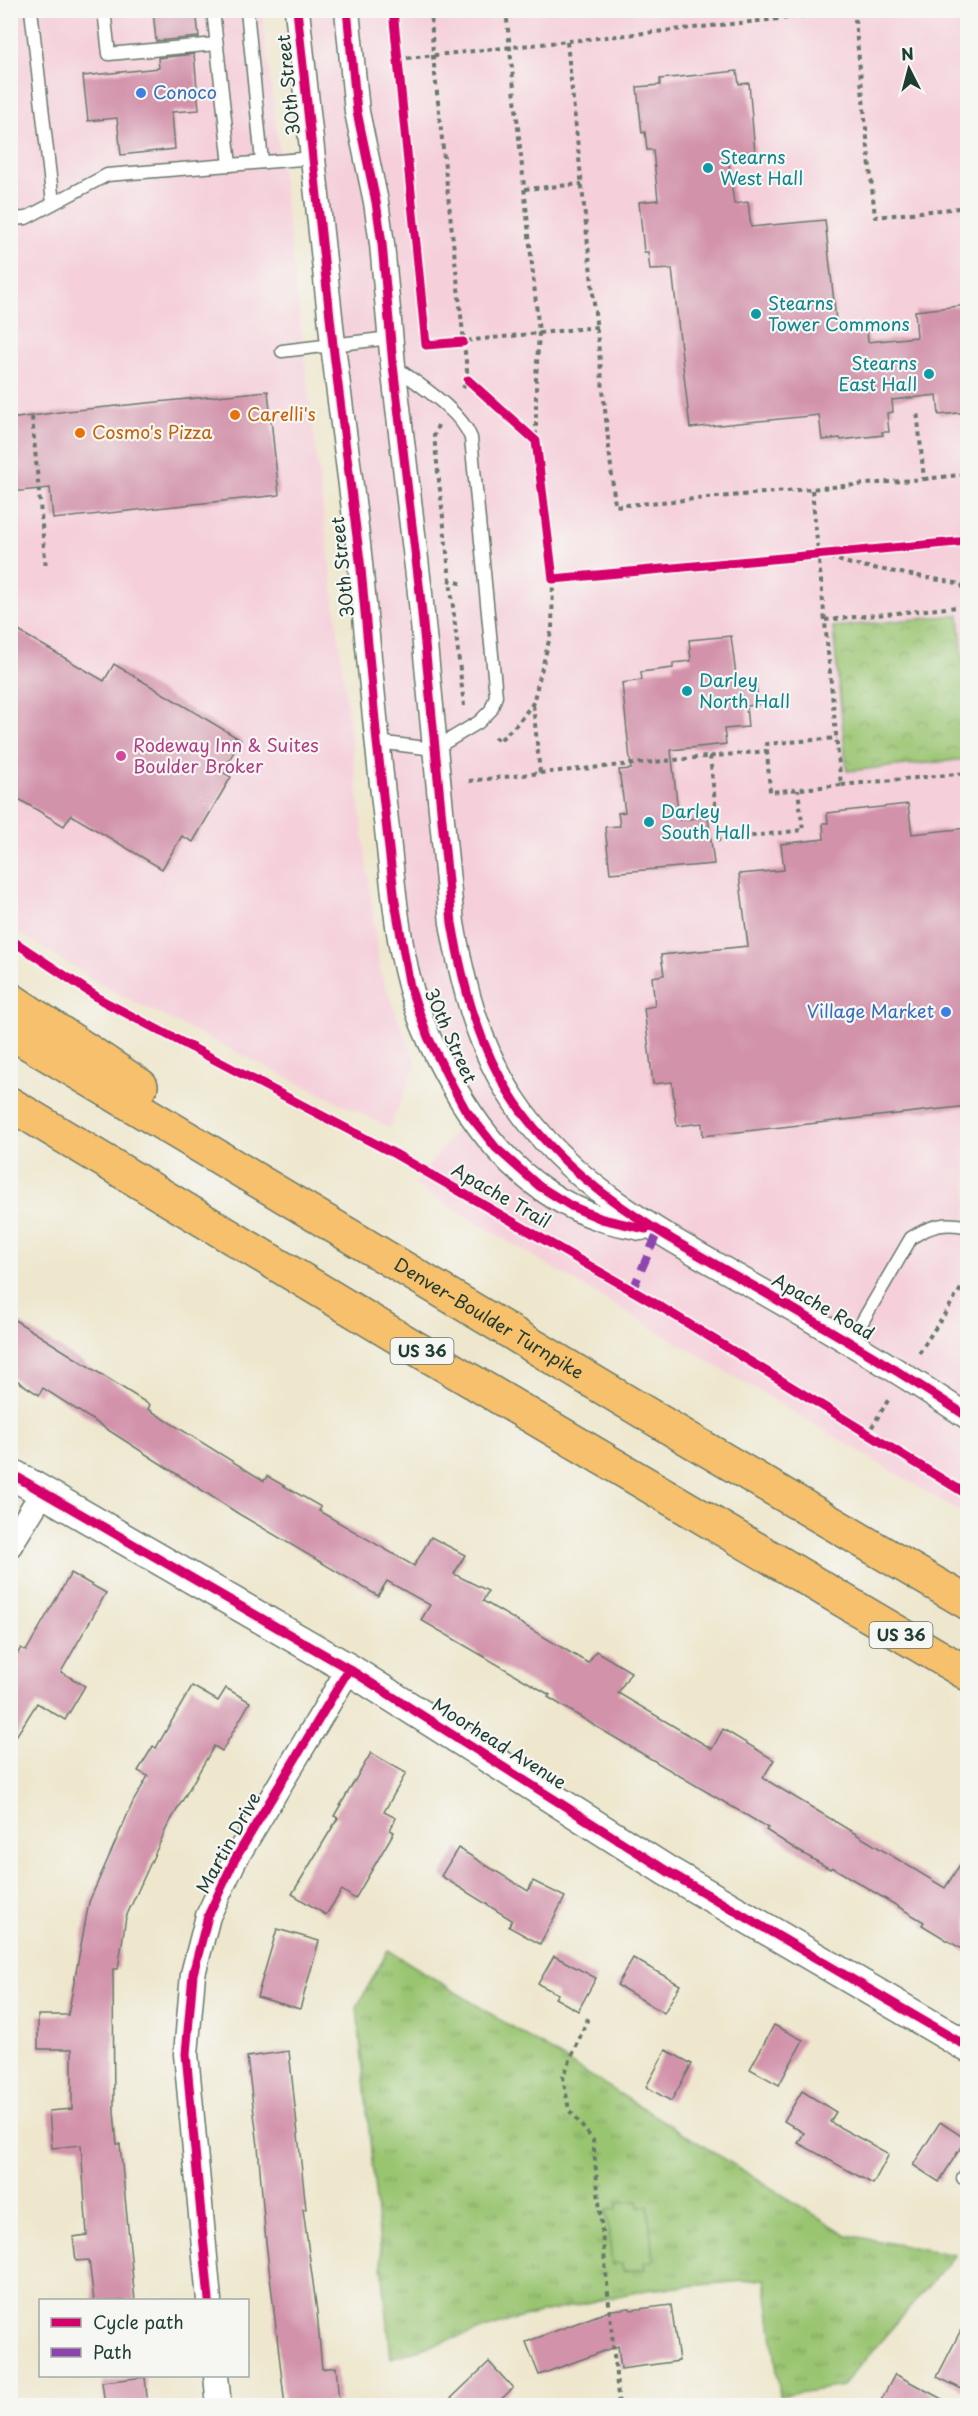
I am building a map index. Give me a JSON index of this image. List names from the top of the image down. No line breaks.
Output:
{"streets":{"highway":["Denver–Boulder Turnpike","US 36"],"street":["30th Street","Apache Road","Moorhead Avenue","Martin Drive"],"cycle path":["Apache Trail"]},"crossings":[["30th Street","Apache Road"],["Moorhead Avenue","Martin Drive"]],"places":["Conoco","Stearns West Hall","Stearns Tower Commons","Stearns East Hall","Carelli's","Cosmo's Pizza","Darley North Hall","Rodeway Inn & Suites Boulder Broker","Darley South Hall","Village Market"],"legend":["Cycle path","Path"],"north":"top"}
